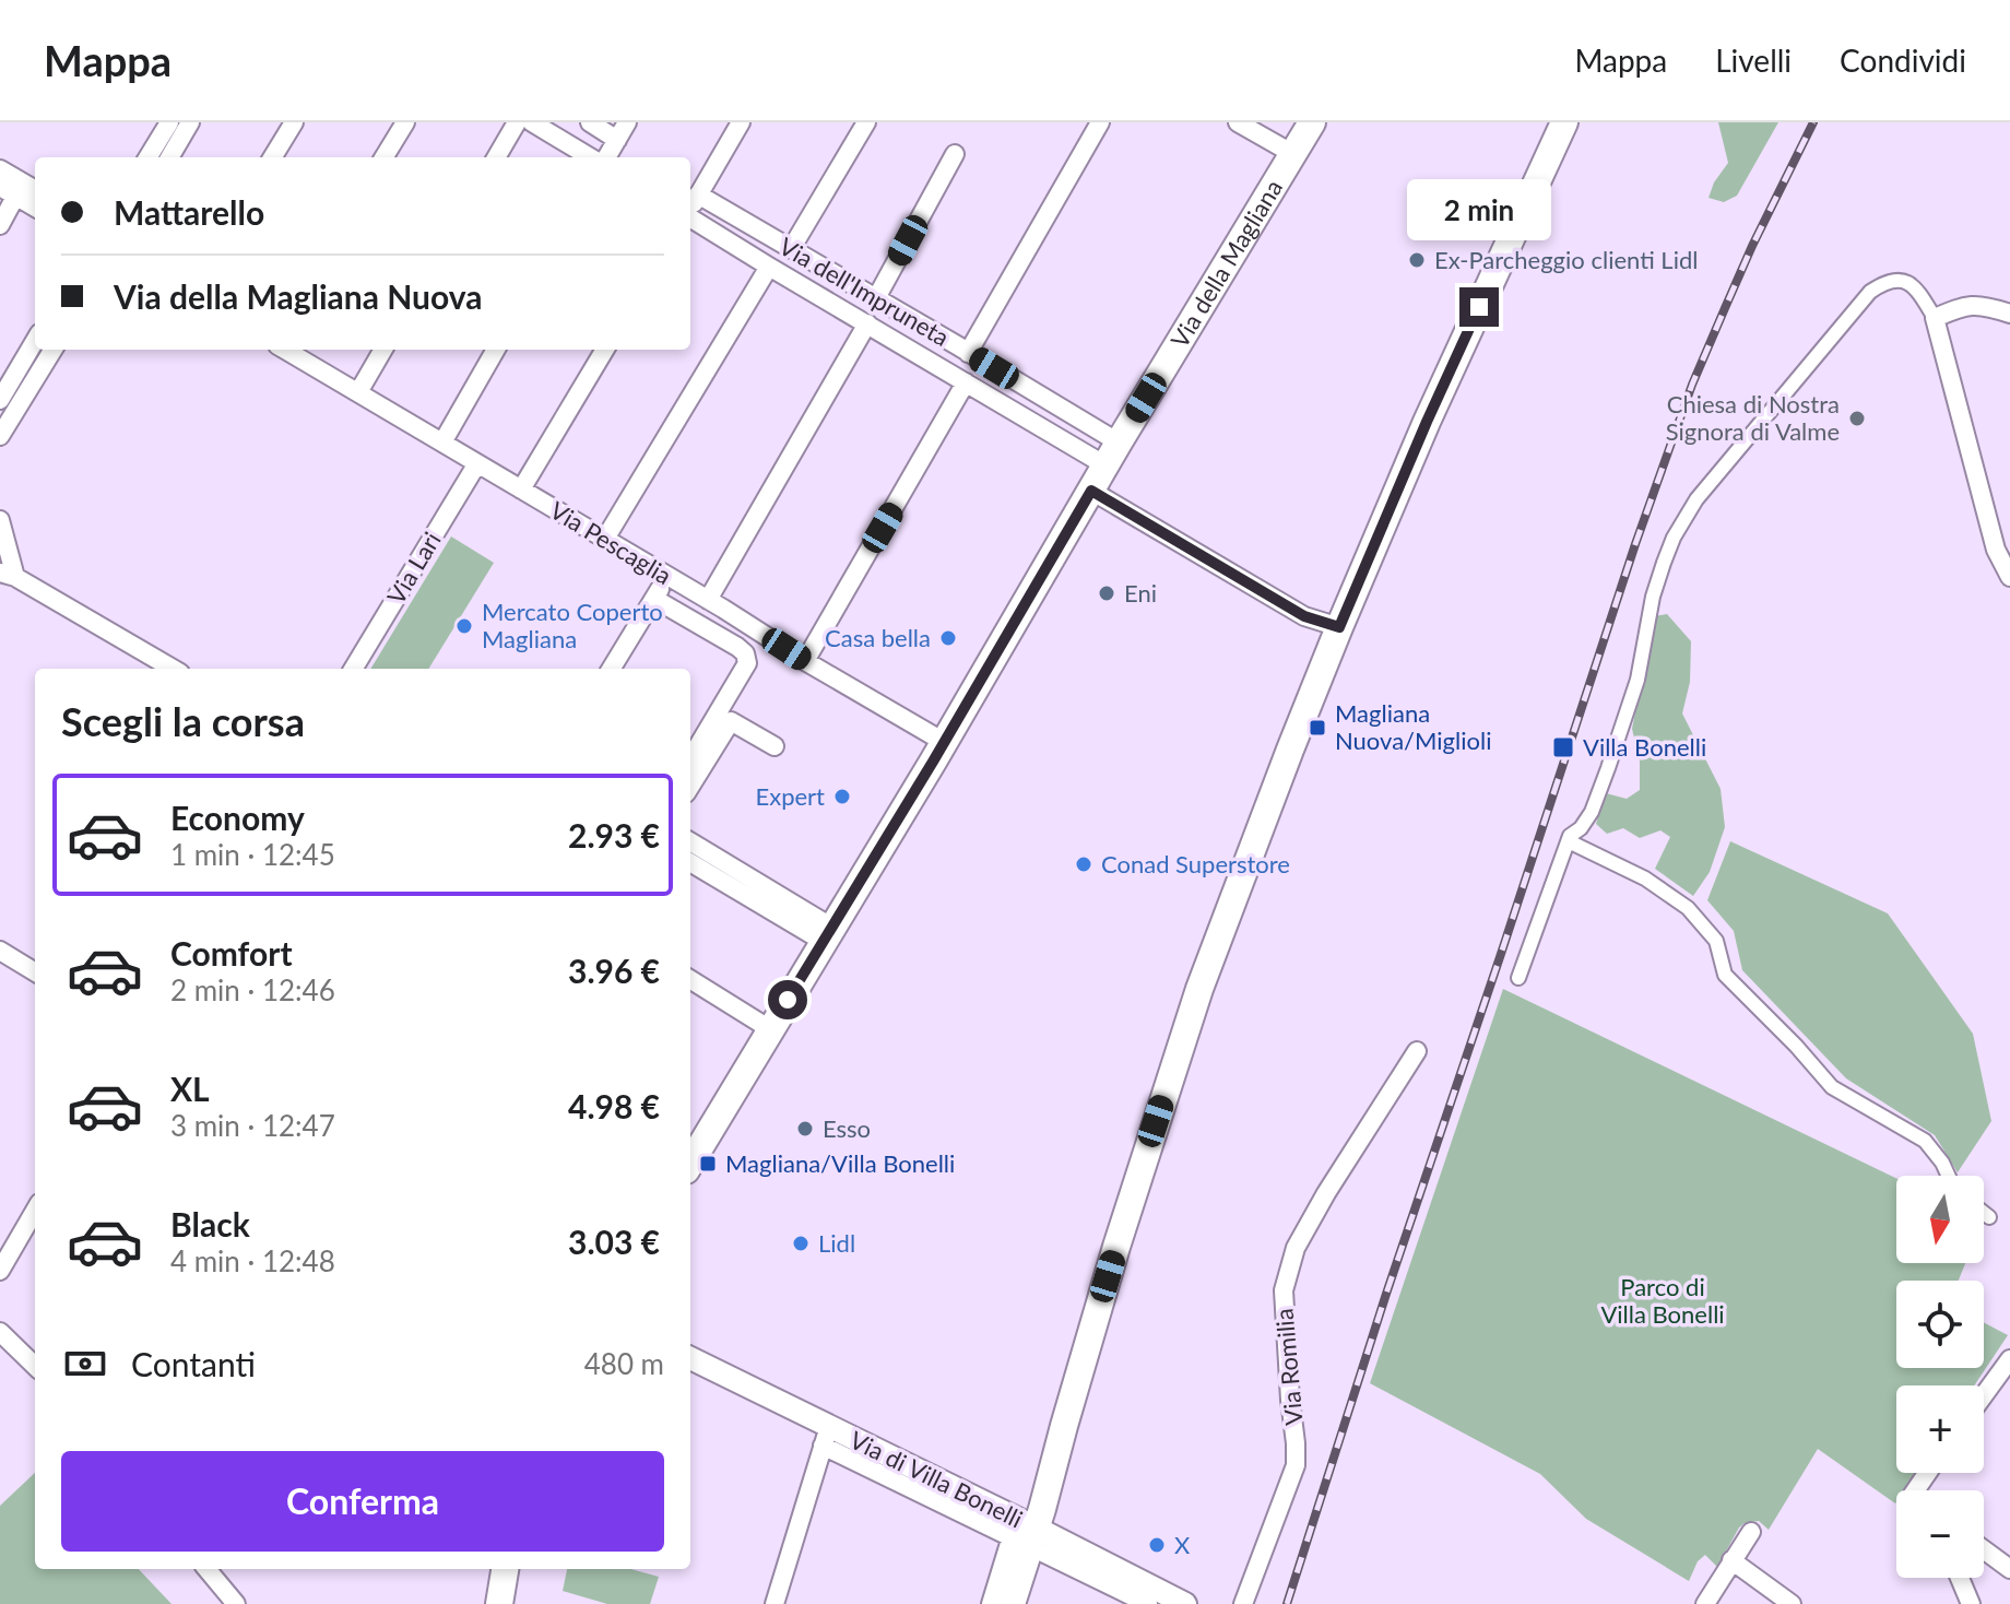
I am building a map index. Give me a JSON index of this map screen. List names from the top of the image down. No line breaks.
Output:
{"streets":{"main road":["Via della Magliana"],"street":["Via dell'Impruneta","Via Pescaglia","Via Lari","Via Romilia","Via di Villa Bonelli"]},"crossings":[["Via della Magliana","Via dell'Impruneta"],["Via della Magliana","Via Pescaglia"],["Via Pescaglia","Via Lari"]],"parks":["Parco di Villa Bonelli"],"places":{"other":["Ex-Parcheggio clienti Lidl","Chiesa di Nostra Signora di Valme","Eni","Mercato Coperto Magliana","Casa bella","Expert","Conad Superstore","Esso","Lidl","X"],"transit":["Magliana Nuova/Miglioli","Villa Bonelli","Magliana/Villa Bonelli"]},"north":"bottom","page":{"header":"Mappa","nav":["Mappa","Livelli","Condividi"],"banner":["Mattarello","Via della Magliana Nuova"],"bubble":"2 min","heading":"Scegli la corsa","list":[{"name":"Economy","note":"1 min · 12:45","value":"2.93 €"},{"name":"Comfort","note":"2 min · 12:46","value":"3.96 €"},{"name":"XL","note":"3 min · 12:47","value":"4.98 €"},{"name":"Black","note":"4 min · 12:48","value":"3.03 €"}],"map_buttons":["+","−"],"pay":["Contanti","480 m"],"buttons":"Conferma"}}
